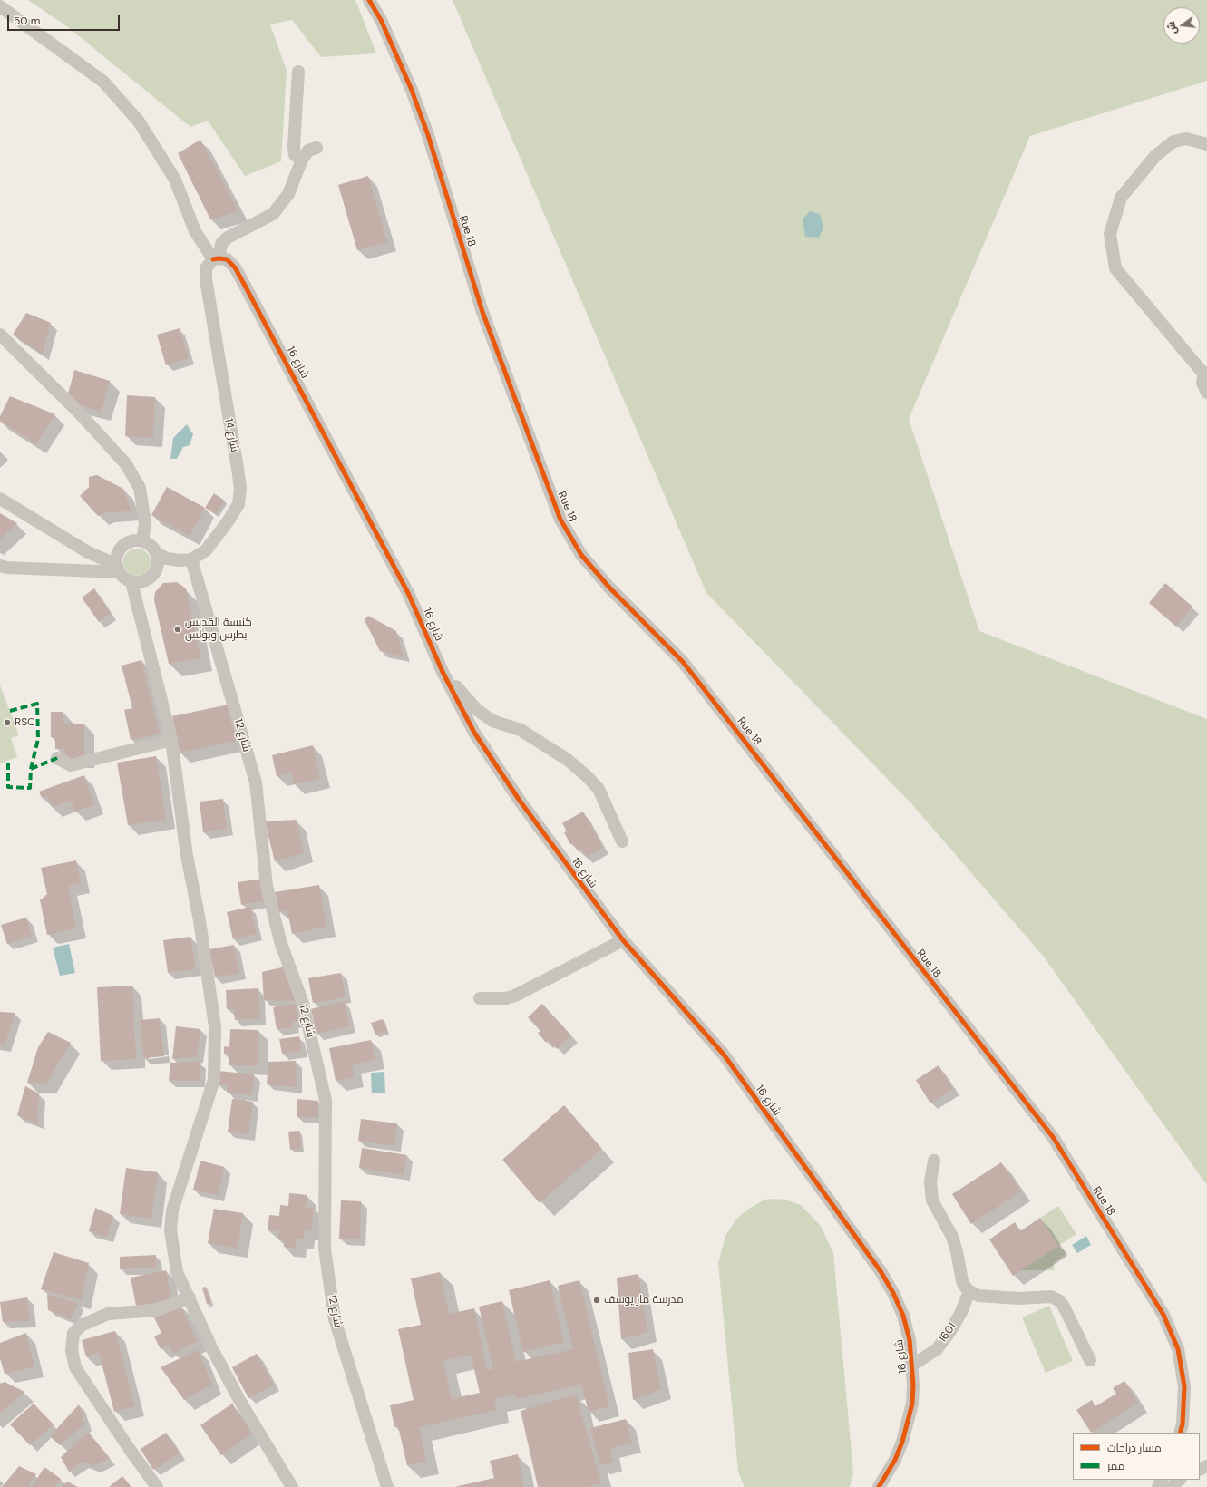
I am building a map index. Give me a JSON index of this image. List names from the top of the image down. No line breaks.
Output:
{"streets":{"street":["Rue 18","شارع 16","شارع 14","شارع 12","1601"]},"crossings":[["شارع 16","شارع 14"],["شارع 16","1601"],["شارع 14","شارع 12"]],"places":["كنيسة القديس بطرس وبولس","RSC","مدرسة مار يوسف"],"legend":["مسار دراجات","ممر"],"scale_bar":"50 m","north":"left"}
